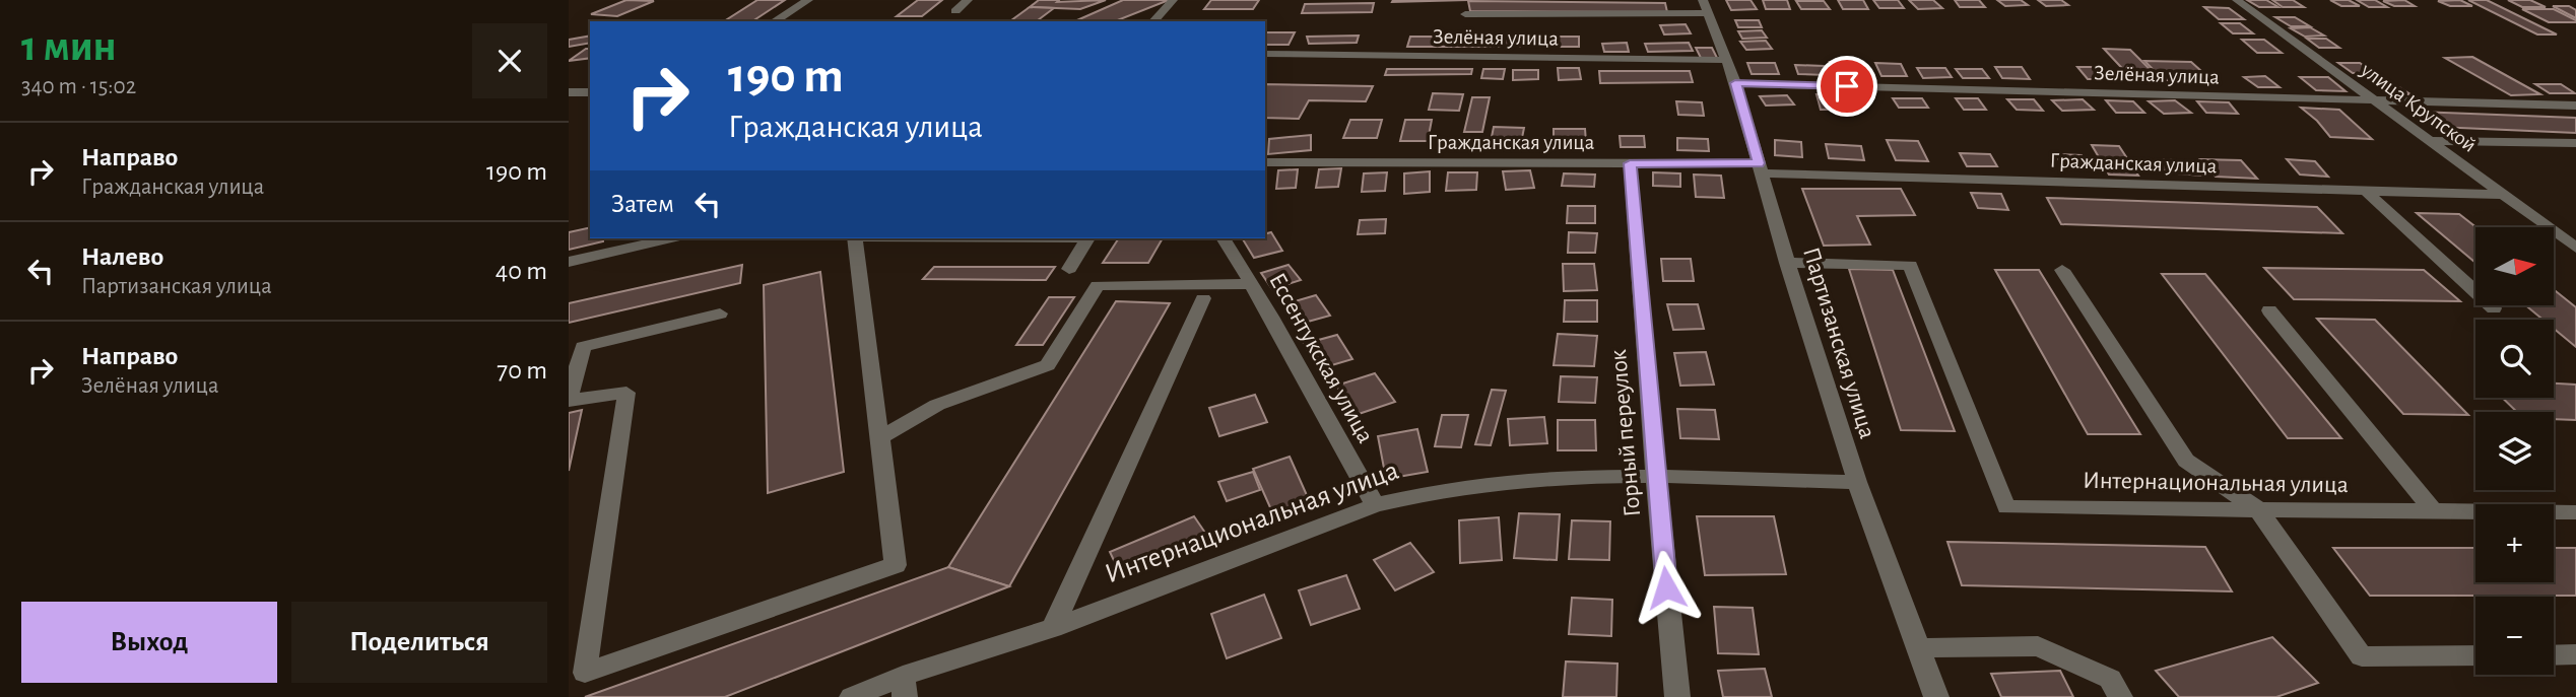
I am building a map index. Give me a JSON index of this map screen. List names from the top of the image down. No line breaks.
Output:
{"streets":{"street":["Зелёная улица","улица Крупской","Гражданская улица","Партизанская улица","Ессентукская улица","Горный переулок","Интернациональная улица"]},"crossings":[["Зелёная улица","улица Крупской"],["Зелёная улица","Партизанская улица"],["улица Крупской","Гражданская улица"],["Гражданская улица","Партизанская улица"],["Гражданская улица","Горный переулок"],["Партизанская улица","Интернациональная улица"],["Ессентукская улица","Интернациональная улица"],["Горный переулок","Интернациональная улица"]],"north":"right","page":{"heading":["1 мин","340 m · 15:02"],"turn":["190 m","Гражданская улица"],"list":[{"name":"Направо","note":"Гражданская улица","value":"190 m"},{"name":"Налево","note":"Партизанская улица","value":"40 m"},{"name":"Направо","note":"Зелёная улица","value":"70 m"}],"then":"Затем","map_buttons":["+","−"],"buttons":["Выход","Поделиться"]}}
